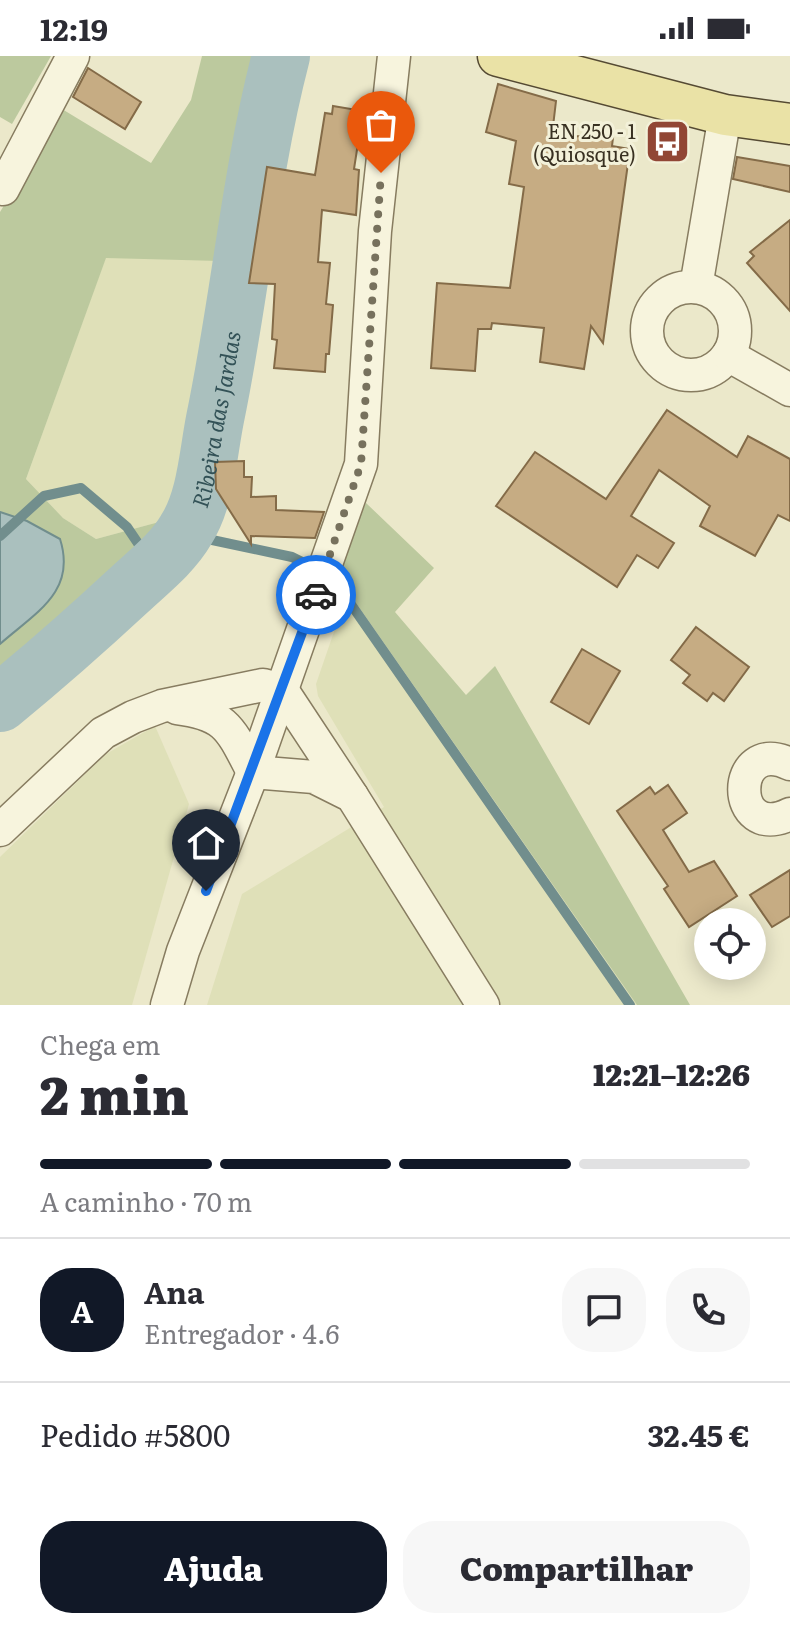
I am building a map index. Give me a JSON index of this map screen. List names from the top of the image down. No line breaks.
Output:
{"water":["Ribeira das Jardas"],"places":{"bus stop":["EN 250 - 1 (Quiosque)"]},"page":{"status":"12:19","heading":["2 min","Chega em","12:21–12:26"],"panel":["Ana","Entregador · 4.6","Pedido #5800","32.45 €"],"bar":"A caminho · 70 m","round":"A","buttons":["Ajuda","Compartilhar"]}}
